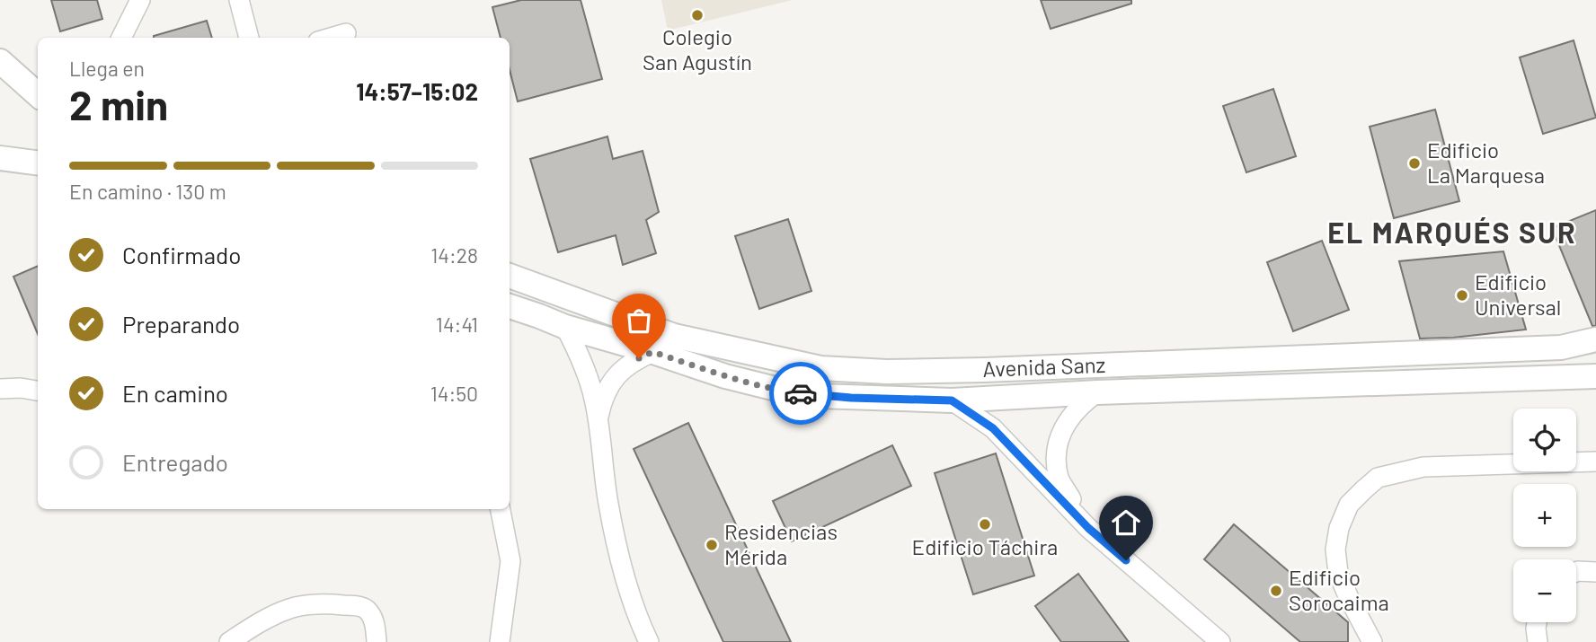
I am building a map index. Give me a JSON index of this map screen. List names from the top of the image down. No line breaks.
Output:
{"streets":{"street":["Avenida Sanz"]},"districts":["EL MARQUÉS SUR"],"places":["Colegio San Agustín","Edificio La Marquesa","Edificio Universal","Edificio Táchira","Residencias Mérida","Edificio Sorocaima"],"page":{"heading":["2 min","Llega en","14:57–15:02"],"bar":"En camino · 130 m","list":[["Confirmado","14:28"],["Preparando","14:41"],["En camino","14:50"],"Entregado"],"map_buttons":["+","−"]}}
